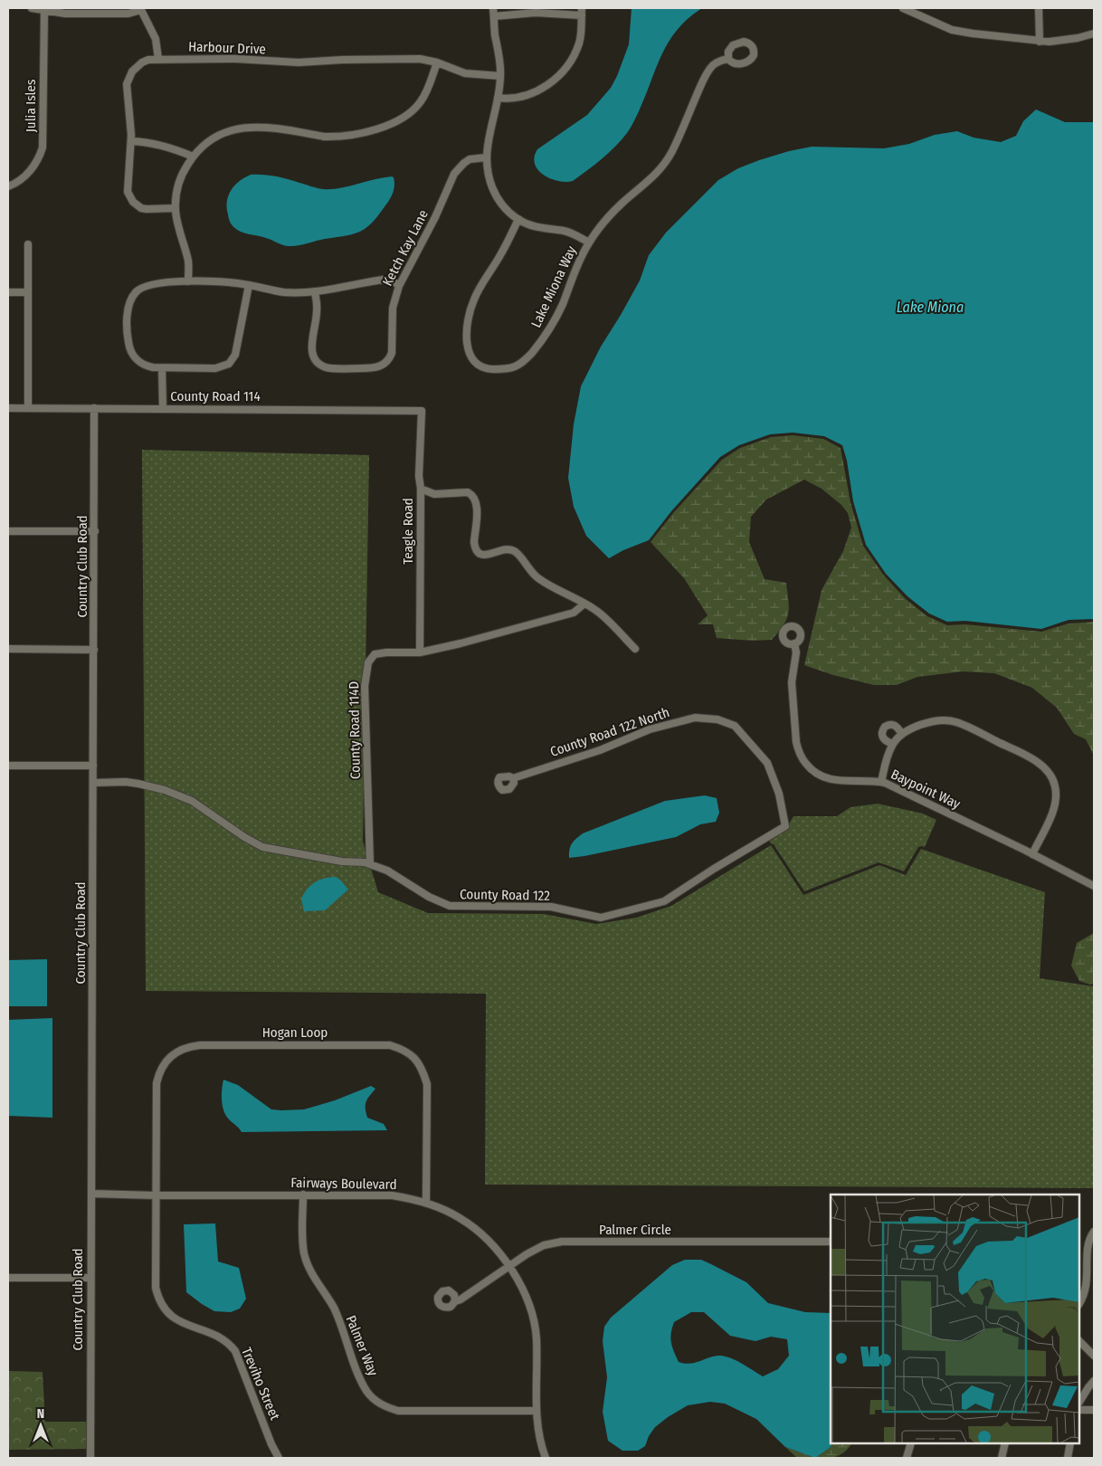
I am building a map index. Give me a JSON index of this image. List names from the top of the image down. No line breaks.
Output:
{"streets":{"street":["Harbour Drive","Julia Isles","Ketch Kay Lane","Lake Miona Way","County Road 114","Teagle Road","Country Club Road","County Road 114D","County Road 122 North","Baypoint Way","County Road 122","Hogan Loop","Fairways Boulevard","Palmer Circle","Palmer Way","Treviho Street"]},"crossings":[["County Road 114","Teagle Road"],["County Road 114","Country Club Road"],["Teagle Road","County Road 114D"],["Country Club Road","County Road 122"],["Country Club Road","Fairways Boulevard"],["County Road 114D","County Road 122"],["County Road 122 North","County Road 122"],["Hogan Loop","Fairways Boulevard"],["Hogan Loop","Treviho Street"],["Fairways Boulevard","Palmer Circle"],["Fairways Boulevard","Palmer Way"],["Fairways Boulevard","Treviho Street"]],"water":["Lake Miona"],"north":"top"}
